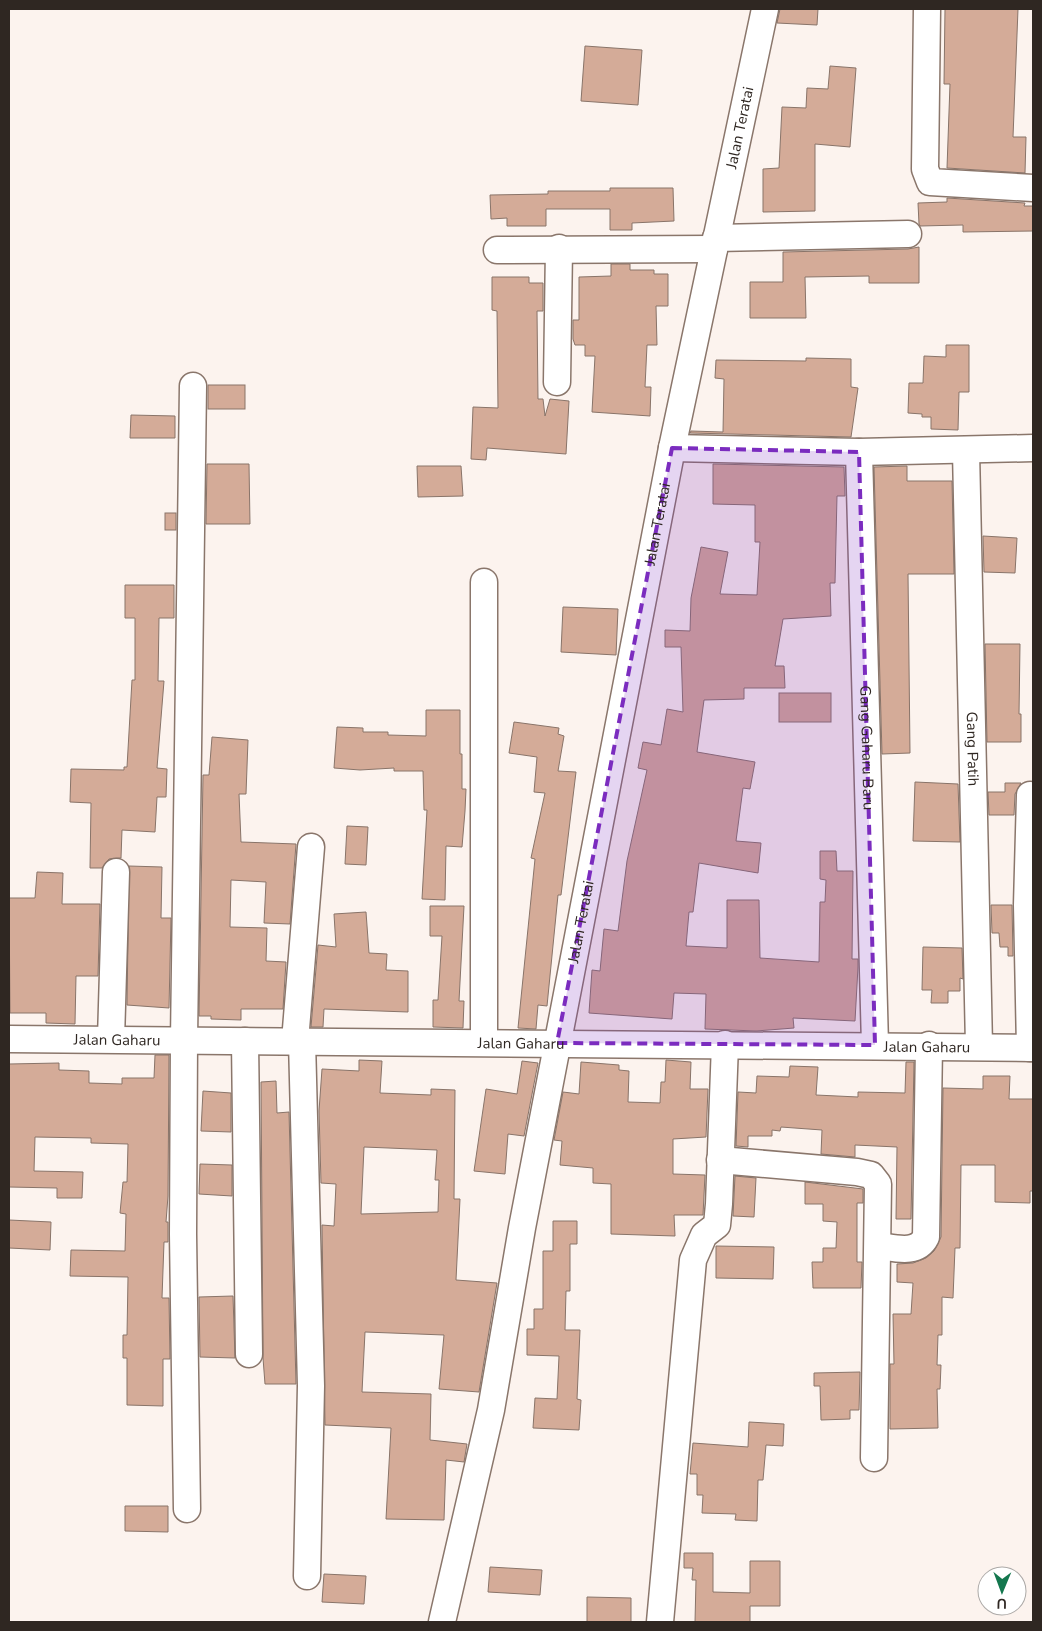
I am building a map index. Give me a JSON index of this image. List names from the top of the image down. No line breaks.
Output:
{"streets":{"street":["Jalan Teratai","Gang Patih","Gang Gaharu Baru","Jalan Gaharu"]},"crossings":[["Jalan Teratai","Jalan Gaharu"],["Gang Patih","Jalan Gaharu"],["Gang Gaharu Baru","Jalan Gaharu"]],"north":"bottom"}
